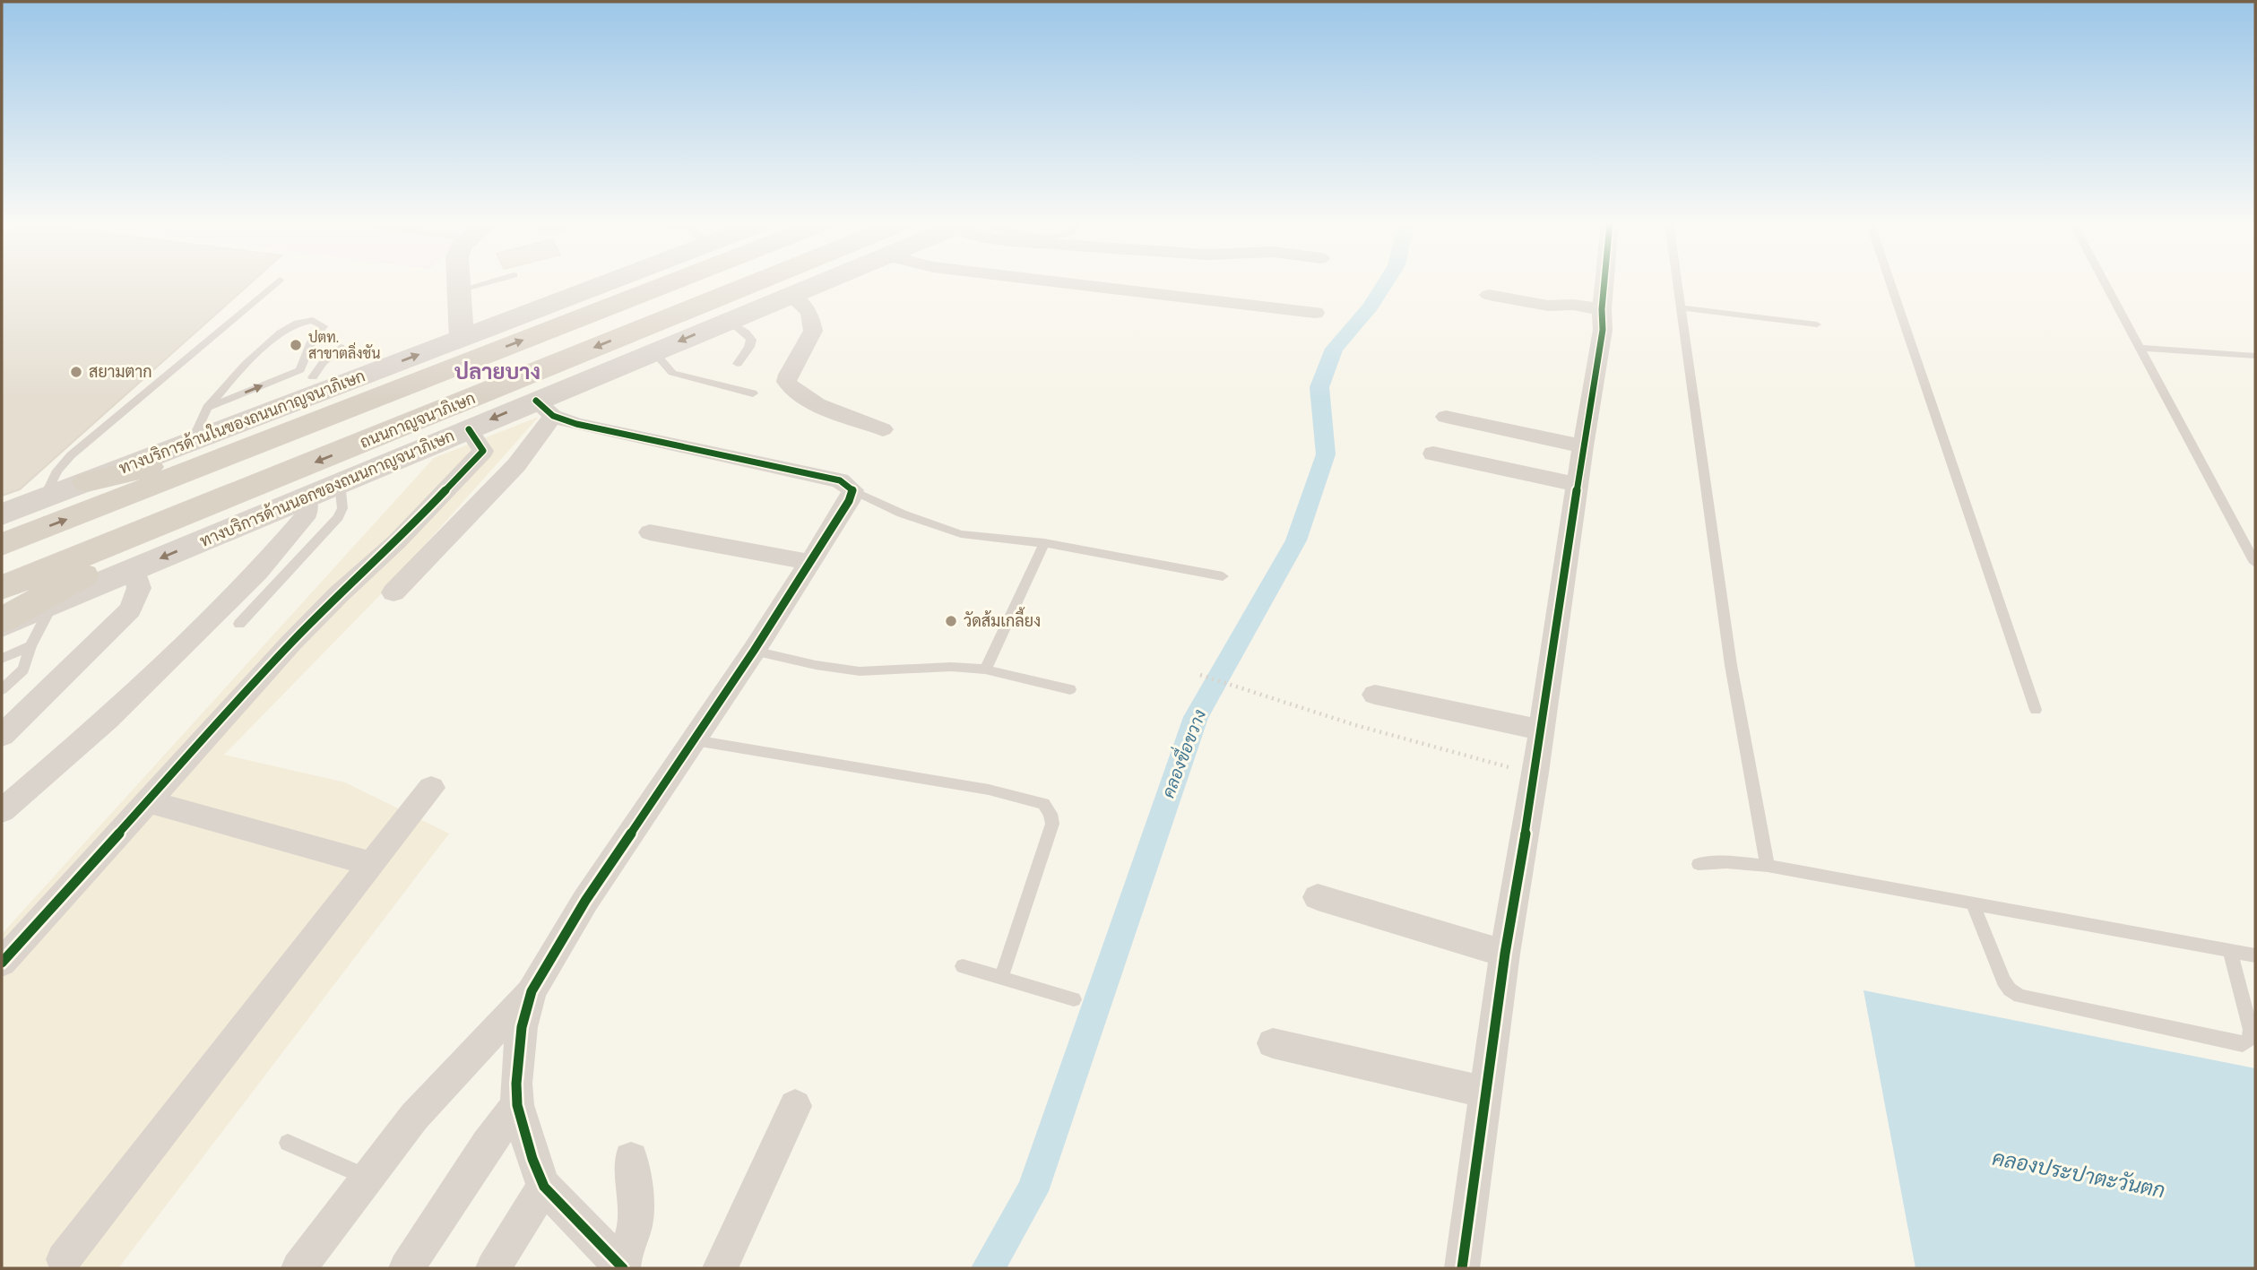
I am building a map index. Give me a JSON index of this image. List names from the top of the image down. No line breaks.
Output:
{"streets":{"highway":["ถนนกาญจนาภิเษก"],"main road":["ทางบริการด้านในของถนนกาญจนาภิเษก","ทางบริการด้านนอกของถนนกาญจนาภิเษก"]},"one_way":["ทางบริการด้านนอกของถนนกาญจนาภิเษก"],"districts":["ปลายบาง"],"water":["คลองขื่อขวาง","คลองประปาตะวันตก"],"places":["ปตท. สาขาตลิ่งชัน","สยามตาก","วัดส้มเกลี้ยง"]}
